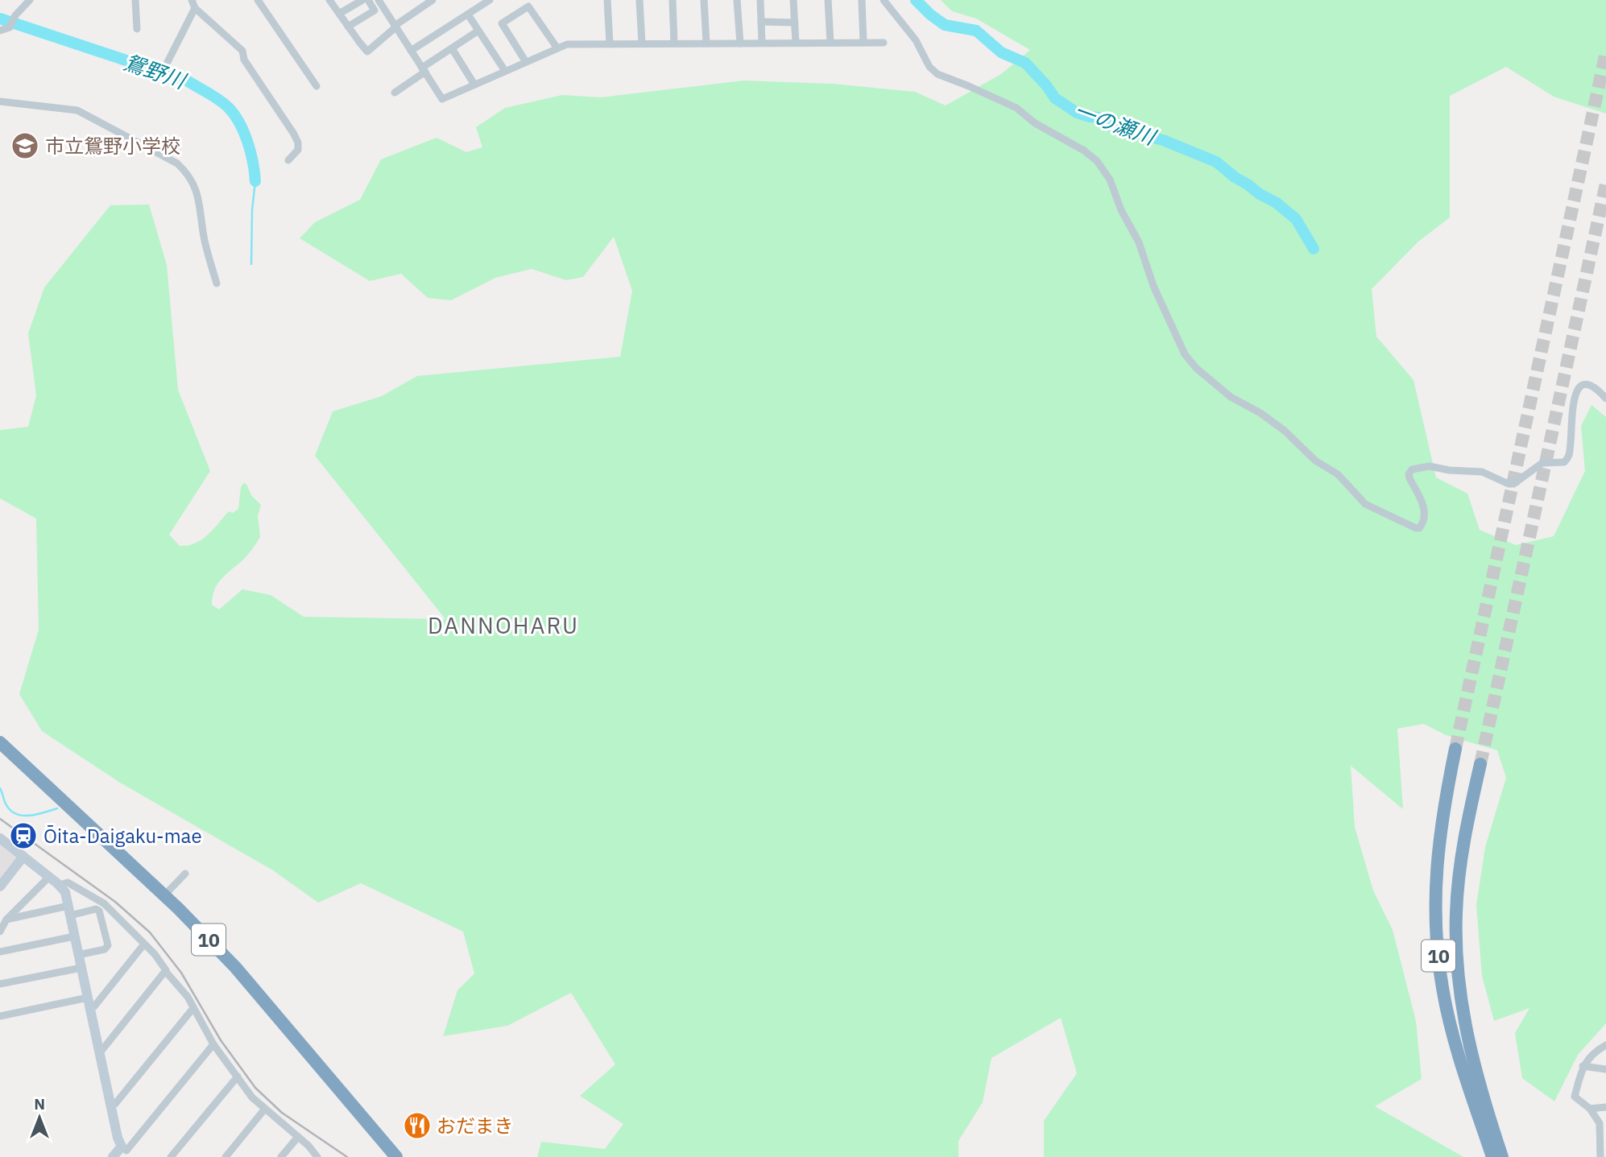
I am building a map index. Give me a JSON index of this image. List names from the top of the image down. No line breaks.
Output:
{"streets":{"highway":["10"]},"districts":["DANNOHARU"],"water":["鴛野川","一の瀬川"],"places":{"school or university":["市立鴛野小学校"],"station":["Ōita-Daigaku-mae"],"restaurant":["おだまき"]},"north":"top"}
